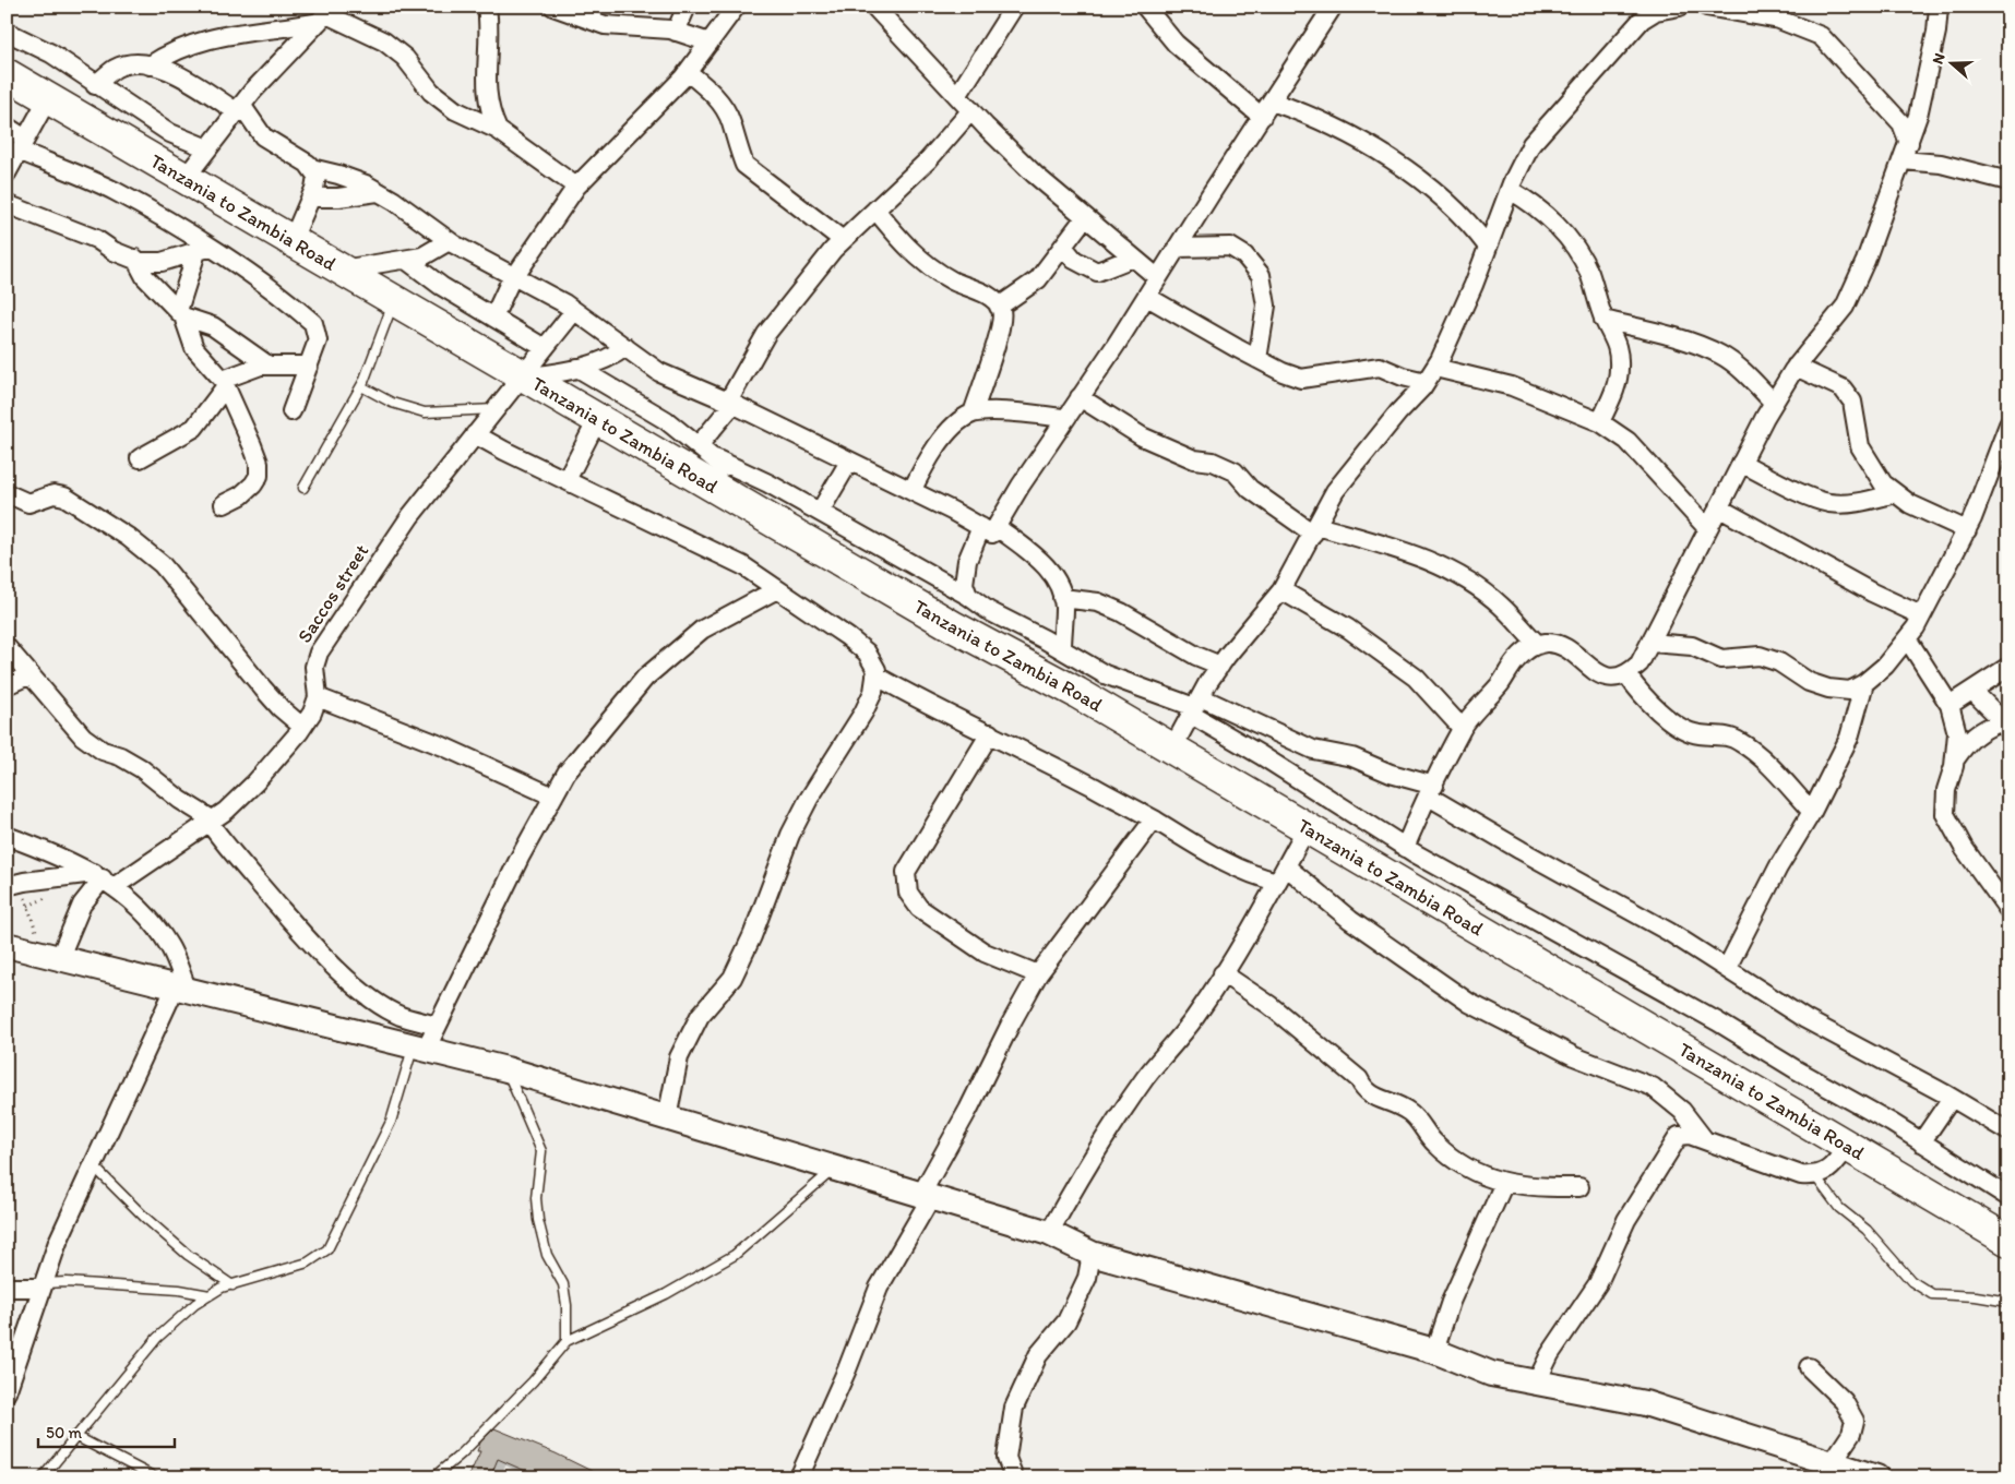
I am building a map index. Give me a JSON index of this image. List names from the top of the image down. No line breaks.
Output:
{"streets":{"highway":["Tanzania to Zambia Road"],"street":["Saccos street"]},"crossings":[["Tanzania to Zambia Road","Saccos street"]],"scale_bar":"50 m","north":"left"}
